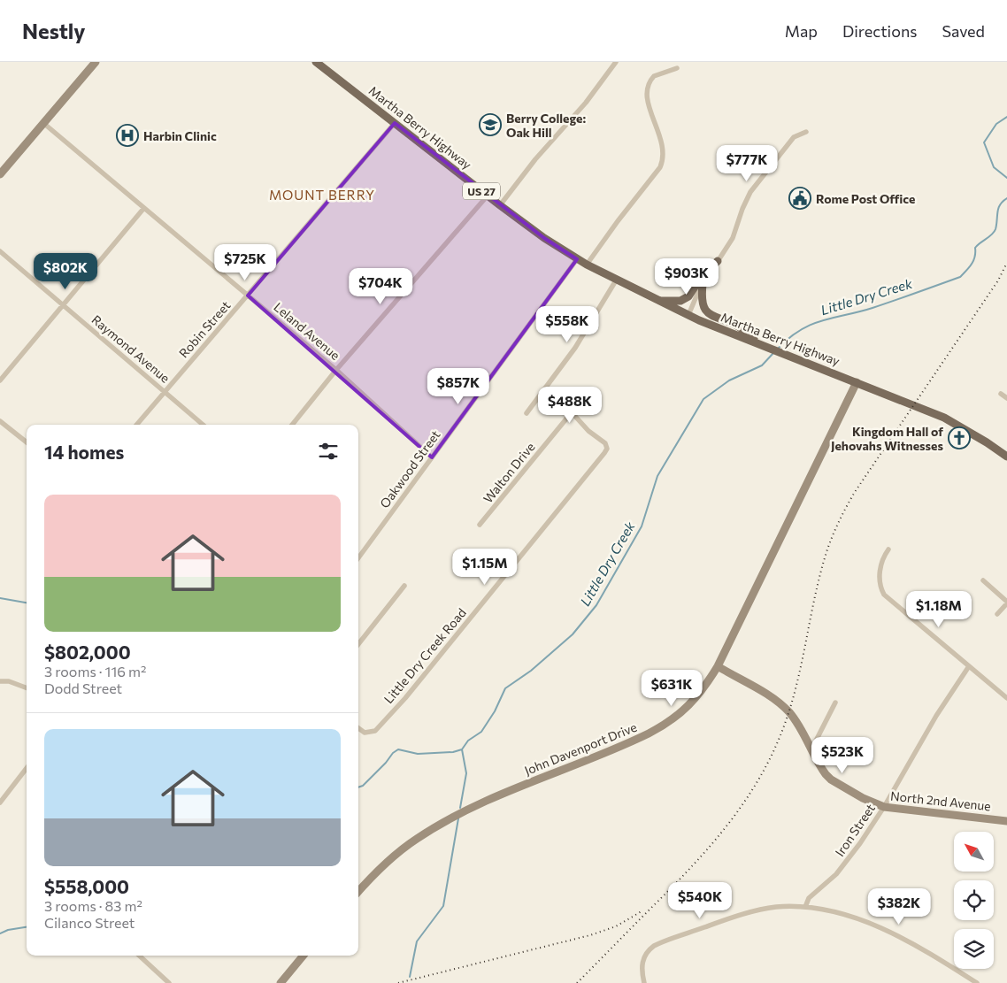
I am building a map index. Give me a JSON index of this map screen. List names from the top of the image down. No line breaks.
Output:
{"streets":{"main road":["Martha Berry Highway","US 27"],"street":["Robin Street","Leland Avenue","Raymond Avenue","Oakwood Street","Walton Drive","Little Dry Creek Road","John Davenport Drive","North 2nd Avenue","Iron Street"]},"crossings":[["Martha Berry Highway","Robin Street"],["Martha Berry Highway","Oakwood Street"],["Martha Berry Highway","John Davenport Drive"],["Robin Street","Leland Avenue"],["Robin Street","Raymond Avenue"],["Leland Avenue","Oakwood Street"],["Walton Drive","Little Dry Creek Road"],["John Davenport Drive","North 2nd Avenue"],["North 2nd Avenue","Iron Street"]],"districts":["MOUNT BERRY"],"water":["Little Dry Creek"],"places":{"school or university":["Berry College: Oak Hill"],"hospital":["Harbin Clinic"],"public building":["Rome Post Office"],"church":["Kingdom Hall of Jehovahs Witnesses"]},"north":"top left","page":{"header":"Nestly","nav":["Map","Directions","Saved"],"price":["$777K","$725K","$802K","$903K","$704K","$558K","$857K","$488K","$1.15M","$1.18M","$631K","$523K","$540K","$382K"],"heading":"14 homes","list":[{"name":"$802,000","note":"3 rooms · 116 m² · Dodd Street"},{"name":"$558,000","note":"3 rooms · 83 m² · Cilanco Street"}]}}
